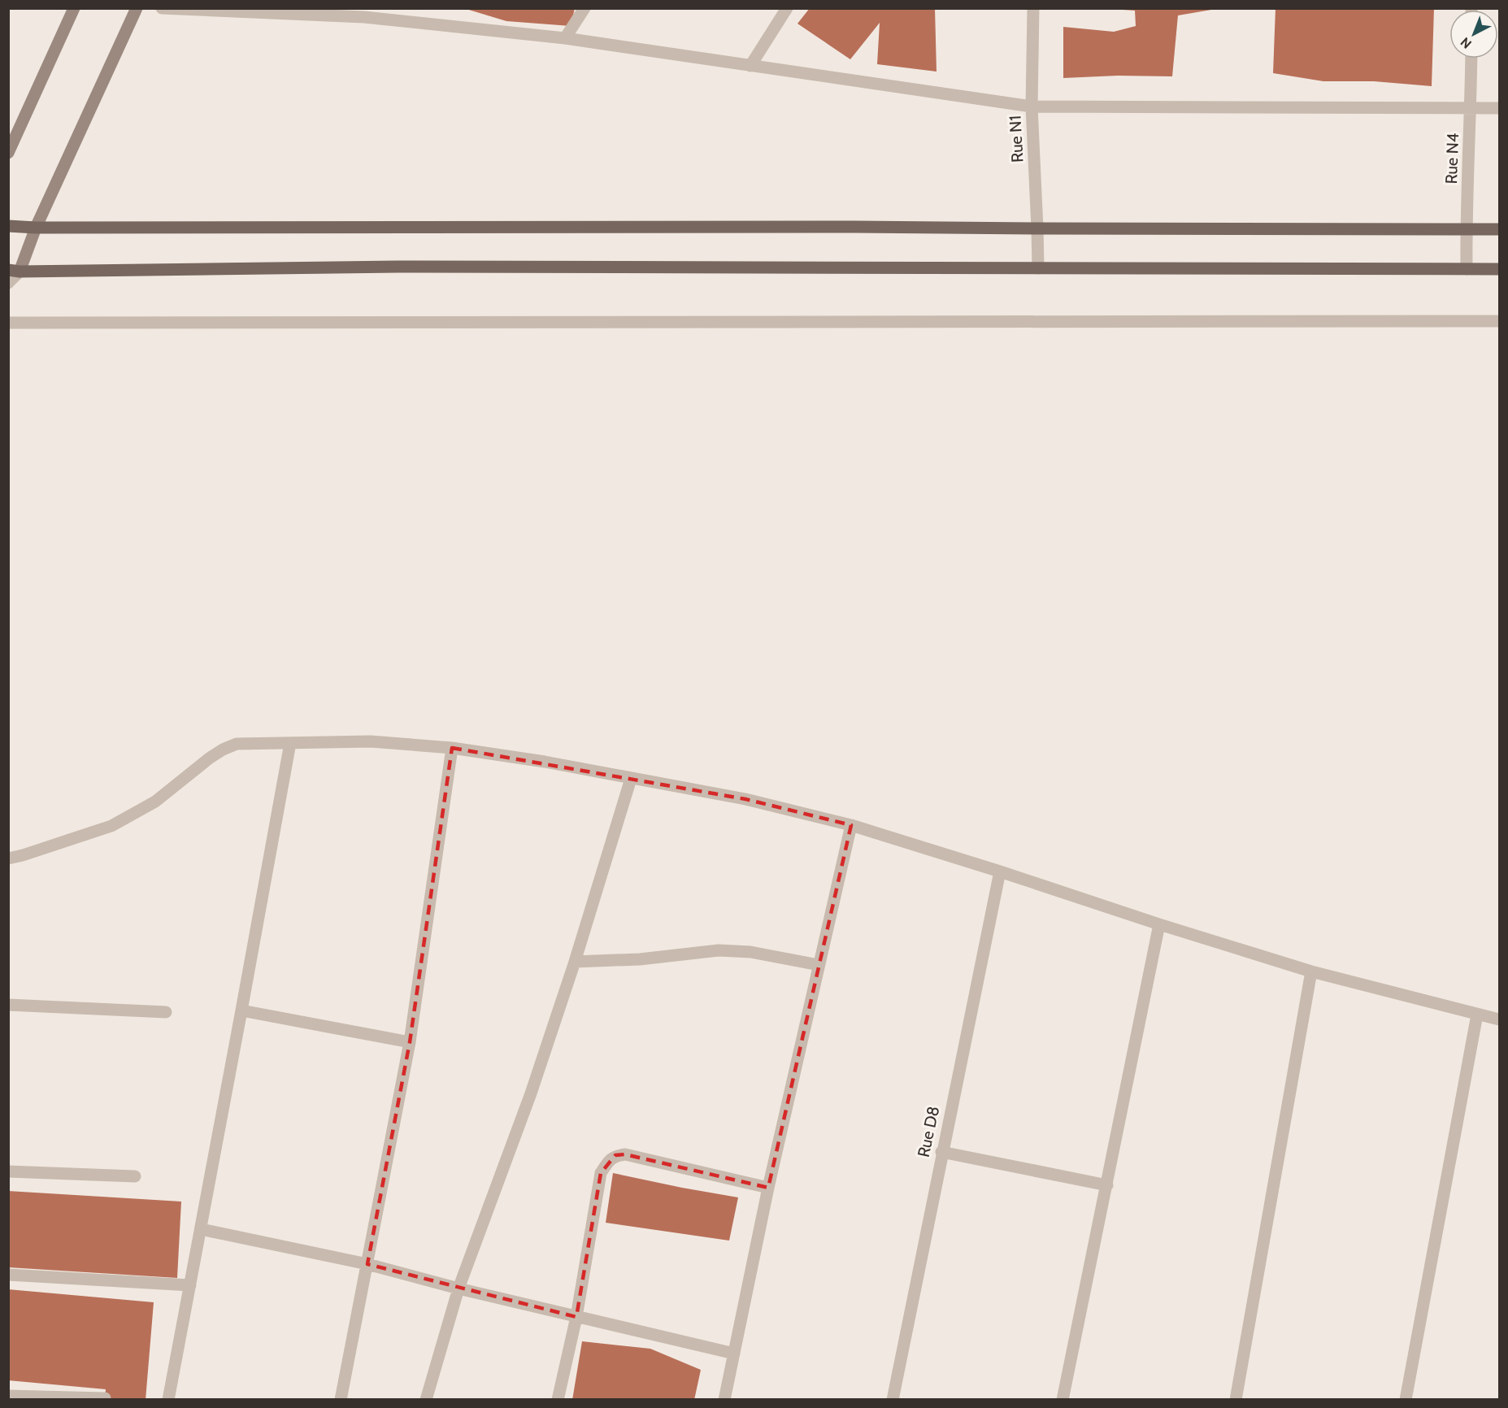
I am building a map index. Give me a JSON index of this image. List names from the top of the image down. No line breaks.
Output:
{"streets":{"street":["Rue N1","Rue N4","Rue D8"]},"north":"bottom left"}
